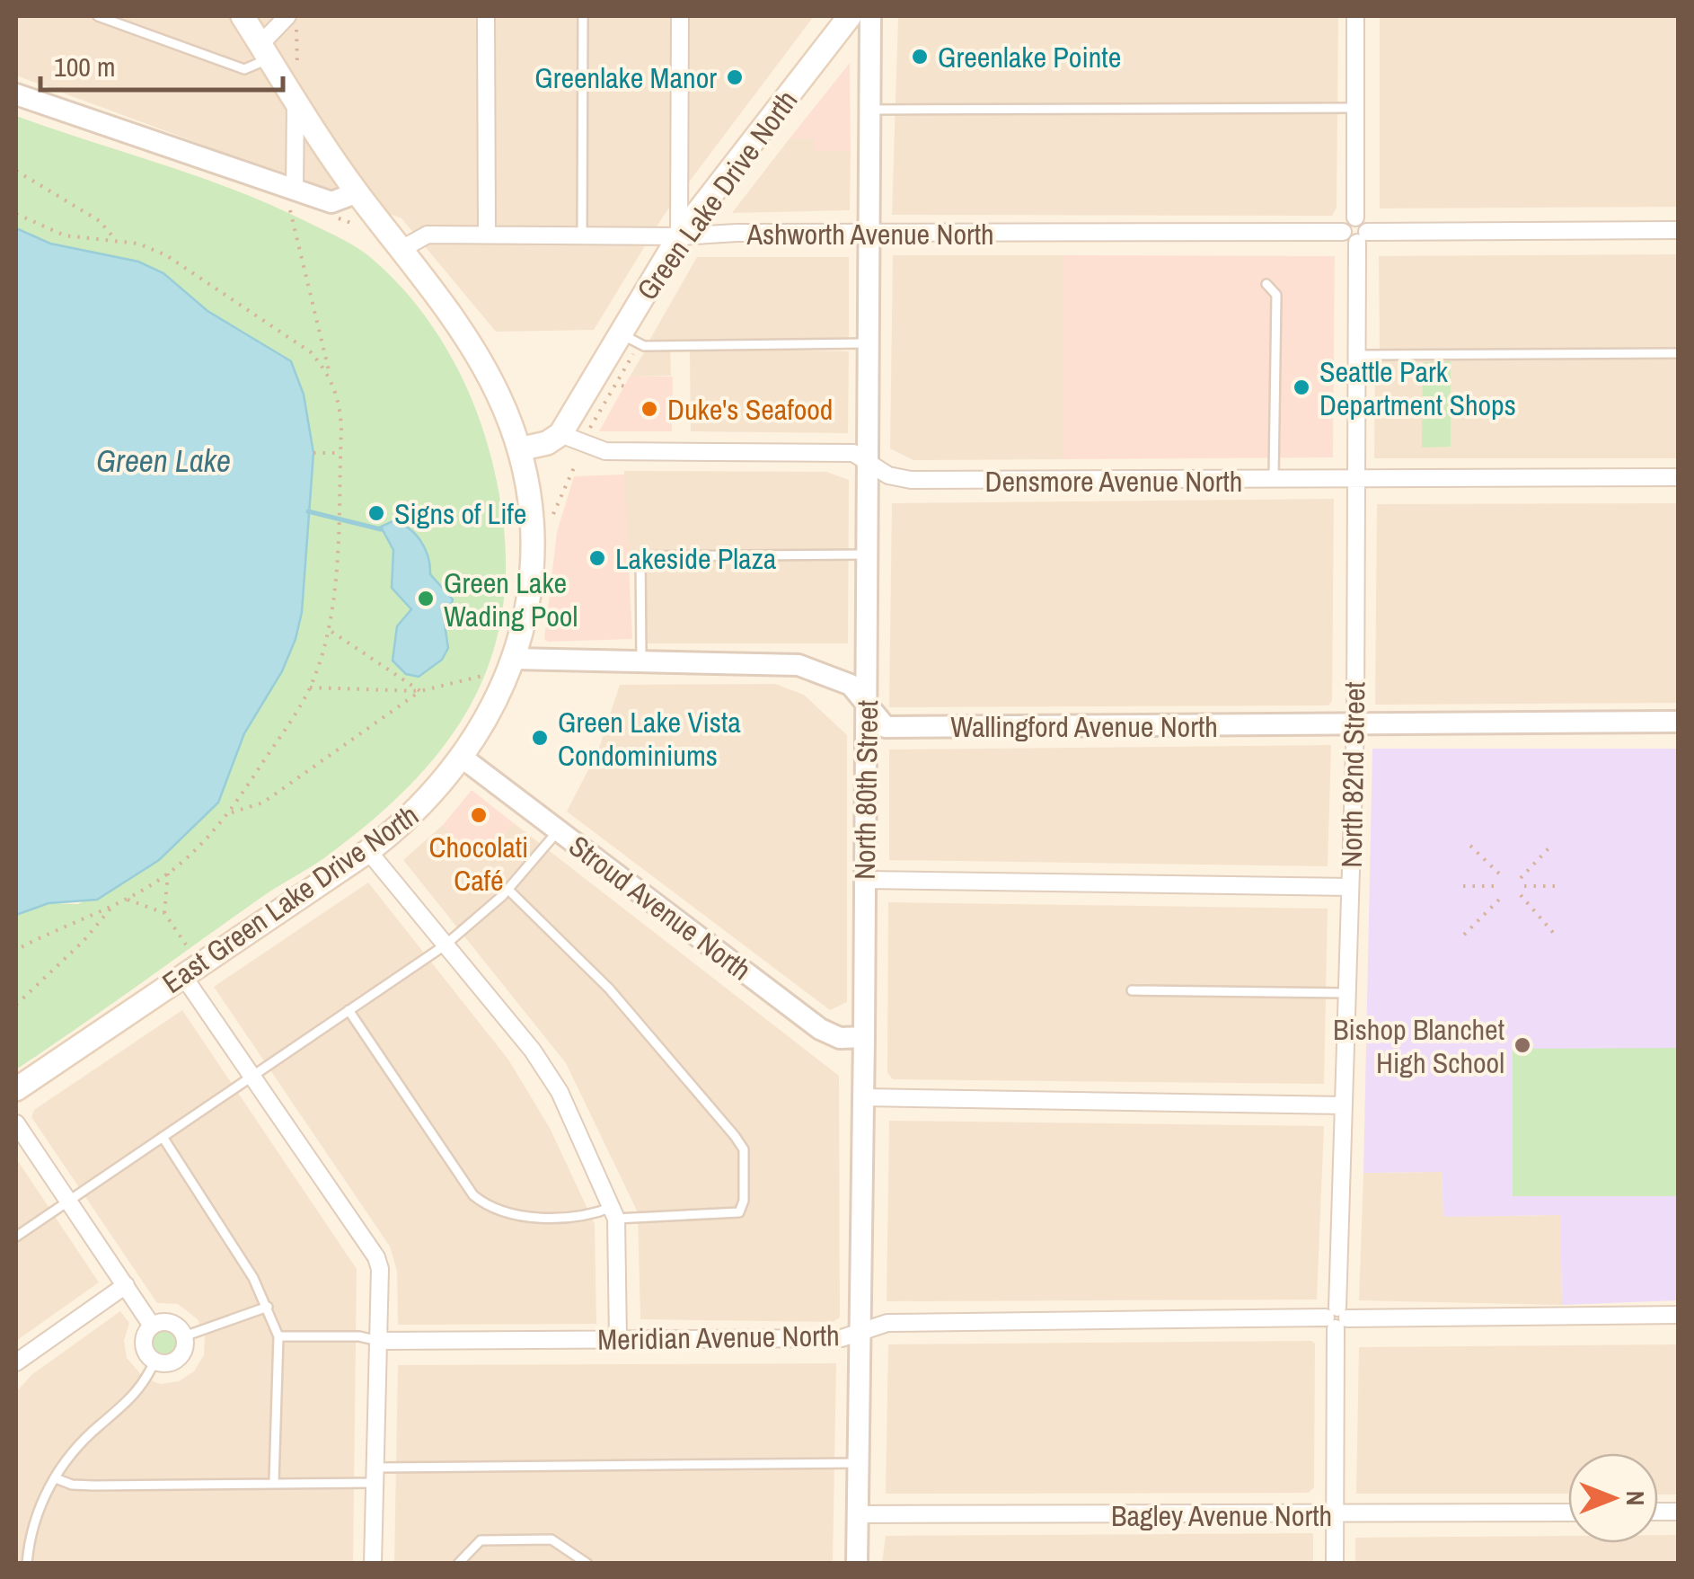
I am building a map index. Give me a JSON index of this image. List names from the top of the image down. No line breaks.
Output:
{"streets":{"main road":["Green Lake Drive North","East Green Lake Drive North"],"street":["Ashworth Avenue North","Densmore Avenue North","Wallingford Avenue North","North 82nd Street","North 80th Street","Stroud Avenue North","Meridian Avenue North","Bagley Avenue North"]},"crossings":[["Green Lake Drive North","Ashworth Avenue North"],["Green Lake Drive North","Densmore Avenue North"],["Ashworth Avenue North","North 82nd Street"],["Ashworth Avenue North","North 80th Street"],["Ashworth Avenue North","East Green Lake Drive North"],["Densmore Avenue North","North 82nd Street"],["Densmore Avenue North","North 80th Street"],["Wallingford Avenue North","North 82nd Street"],["Wallingford Avenue North","North 80th Street"],["Wallingford Avenue North","East Green Lake Drive North"],["North 82nd Street","Meridian Avenue North"],["North 82nd Street","Bagley Avenue North"],["North 80th Street","Stroud Avenue North"],["North 80th Street","Meridian Avenue North"],["North 80th Street","Bagley Avenue North"],["East Green Lake Drive North","Stroud Avenue North"]],"water":["Green Lake"],"places":["Greenlake Pointe","Greenlake Manor","Seattle Park Department Shops","Duke's Seafood","Signs of Life","Lakeside Plaza","Green Lake Wading Pool","Green Lake Vista Condominiums","Chocolati Café","Bishop Blanchet High School"],"scale_bar":"100 m","north":"right"}
